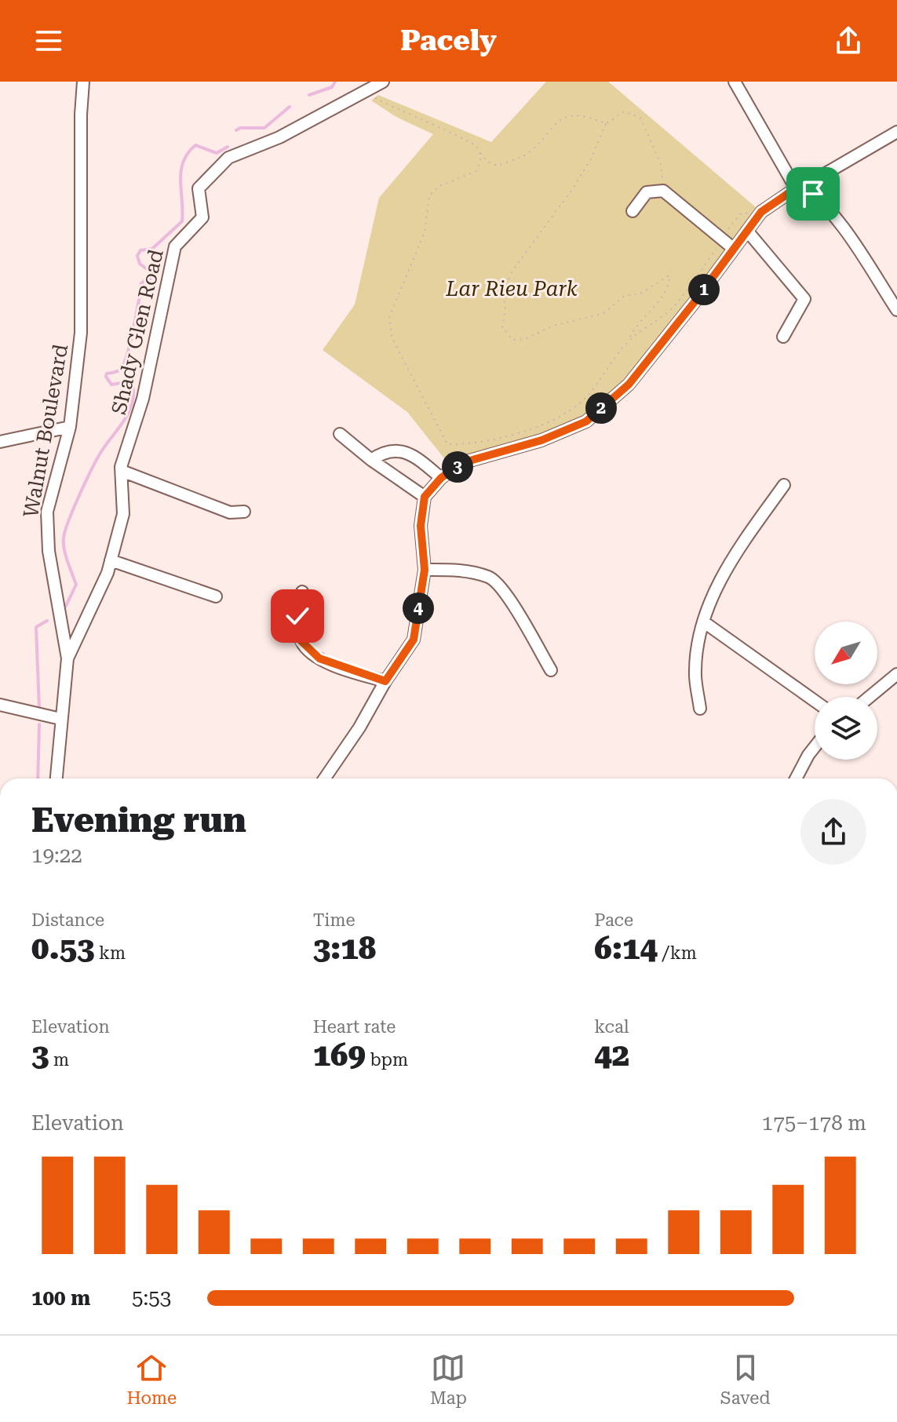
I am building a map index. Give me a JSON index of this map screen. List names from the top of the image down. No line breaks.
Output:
{"streets":{"street":["Shady Glen Road","Walnut Boulevard"]},"crossings":[["Shady Glen Road","Walnut Boulevard"]],"parks":["Lar Rieu Park"],"north":"bottom left","page":{"header":"Pacely","pins":["1","2","3","4"],"heading":["Evening run","19:22"],"stats":[["Distance","0.53 km"],["Time","3:18"],["Pace","6:14 /km"],["Elevation","3 m"],["Heart rate","169 bpm"],["kcal","42"]],"chart":["Elevation","175–178 m"],"list":[{"name":"100 m","note":"5:53"}],"tabs":["Home","Map","Saved"]}}
